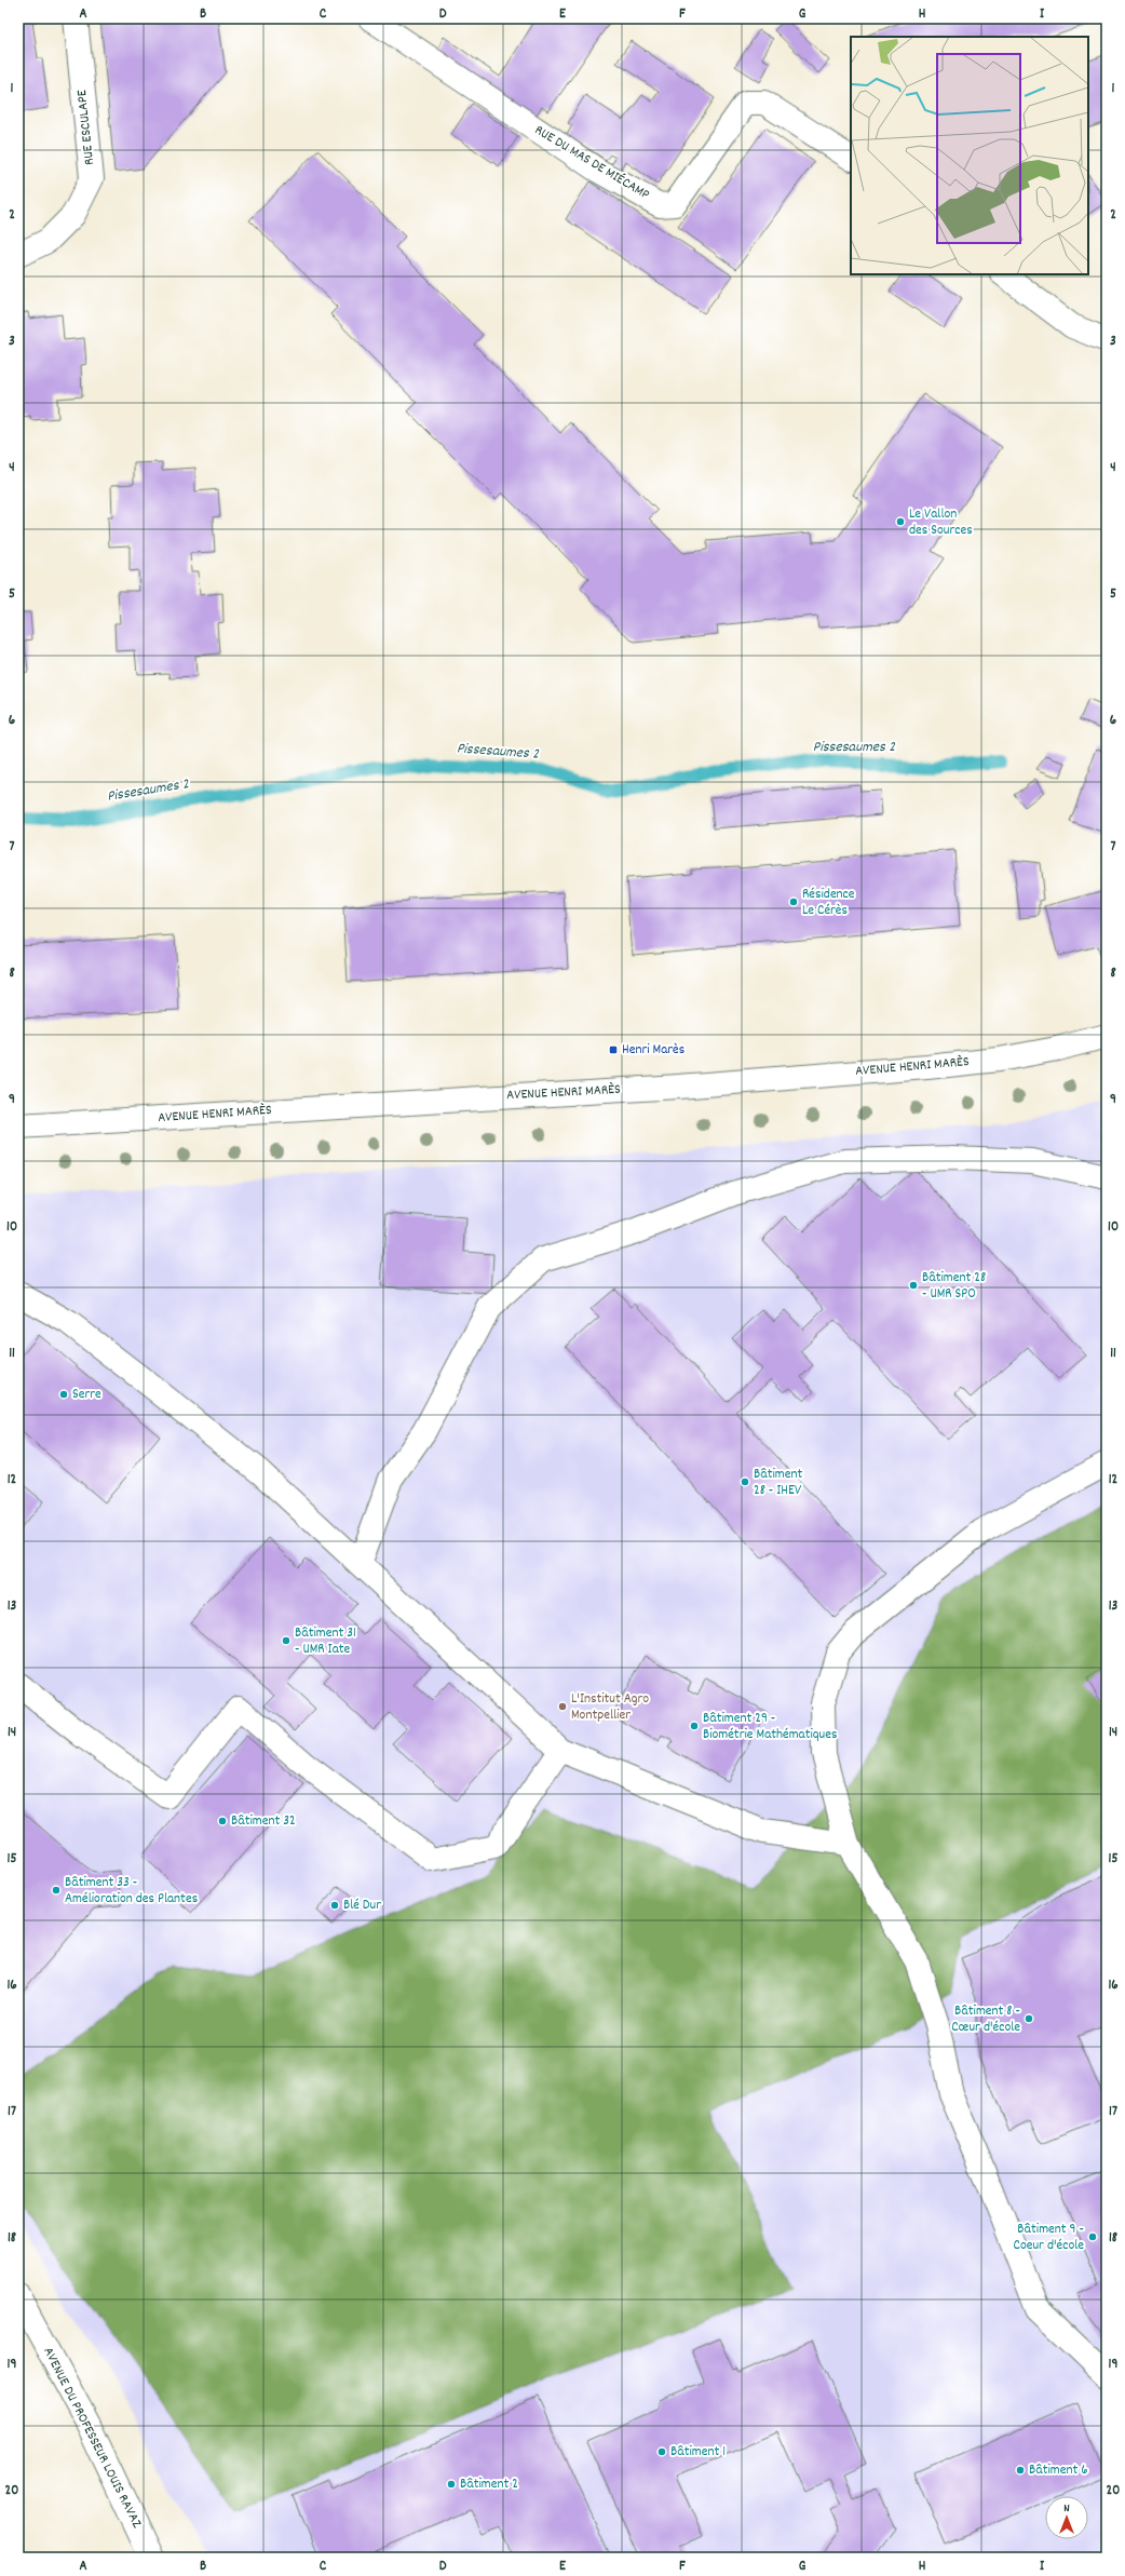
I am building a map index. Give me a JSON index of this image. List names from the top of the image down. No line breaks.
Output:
{"streets":{"street":["RUE ESCULAPE","RUE DU MAS DE MIÉCAMP","AVENUE HENRI MARÈS","AVENUE DU PROFESSEUR LOUIS RAVAZ"]},"water":["Pissesaumes 2"],"places":{"other":["Le Vallon des Sources","Résidence Le Cérès","Bâtiment 28 - UMR SPO","Serre","Bâtiment 28 - IHEV","Bâtiment 31 - UMR Iate","L'Institut Agro Montpellier","Bâtiment 29 - Biométrie Mathématiques","Bâtiment 32","Bâtiment 33 - Amélioration des Plantes","Blé Dur","Bâtiment 8 - Cœur d'école","Bâtiment 9 - Coeur d'école","Bâtiment 1","Bâtiment 6","Bâtiment 2"],"transit":["Henri Marès"]},"north":"top","grid":{"columns":["A","B","C","D","E","F","G","H","I"],"rows":["1","2","3","4","5","6","7","8","9","10","11","12","13","14","15","16","17","18","19","20"]}}
